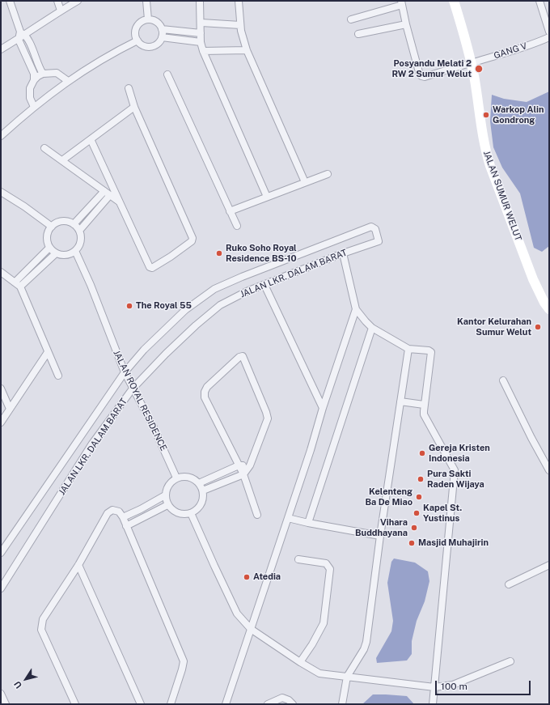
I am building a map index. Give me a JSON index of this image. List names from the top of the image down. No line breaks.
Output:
{"streets":{"street":["GANG V","JALAN SUMUR WELUT","JALAN LKR. DALAM BARAT","JALAN ROYAL RESIDENCE"]},"crossings":[["GANG V","JALAN SUMUR WELUT"],["JALAN LKR. DALAM BARAT","JALAN ROYAL RESIDENCE"]],"places":["Posyandu Melati 2 RW 2 Sumur Welut","Warkop Alin Gondrong","Ruko Soho Royal Residence BS-10","The Royal 55","Kantor Kelurahan Sumur Welut","Gereja Kristen Indonesia","Pura Sakti Raden Wijaya","Kelenteng Ba De Miao","Kapel St. Yustinus","Vihara Buddhayana","Masjid Muhajirin","Atedia"],"scale_bar":"100 m","north":"bottom left"}
